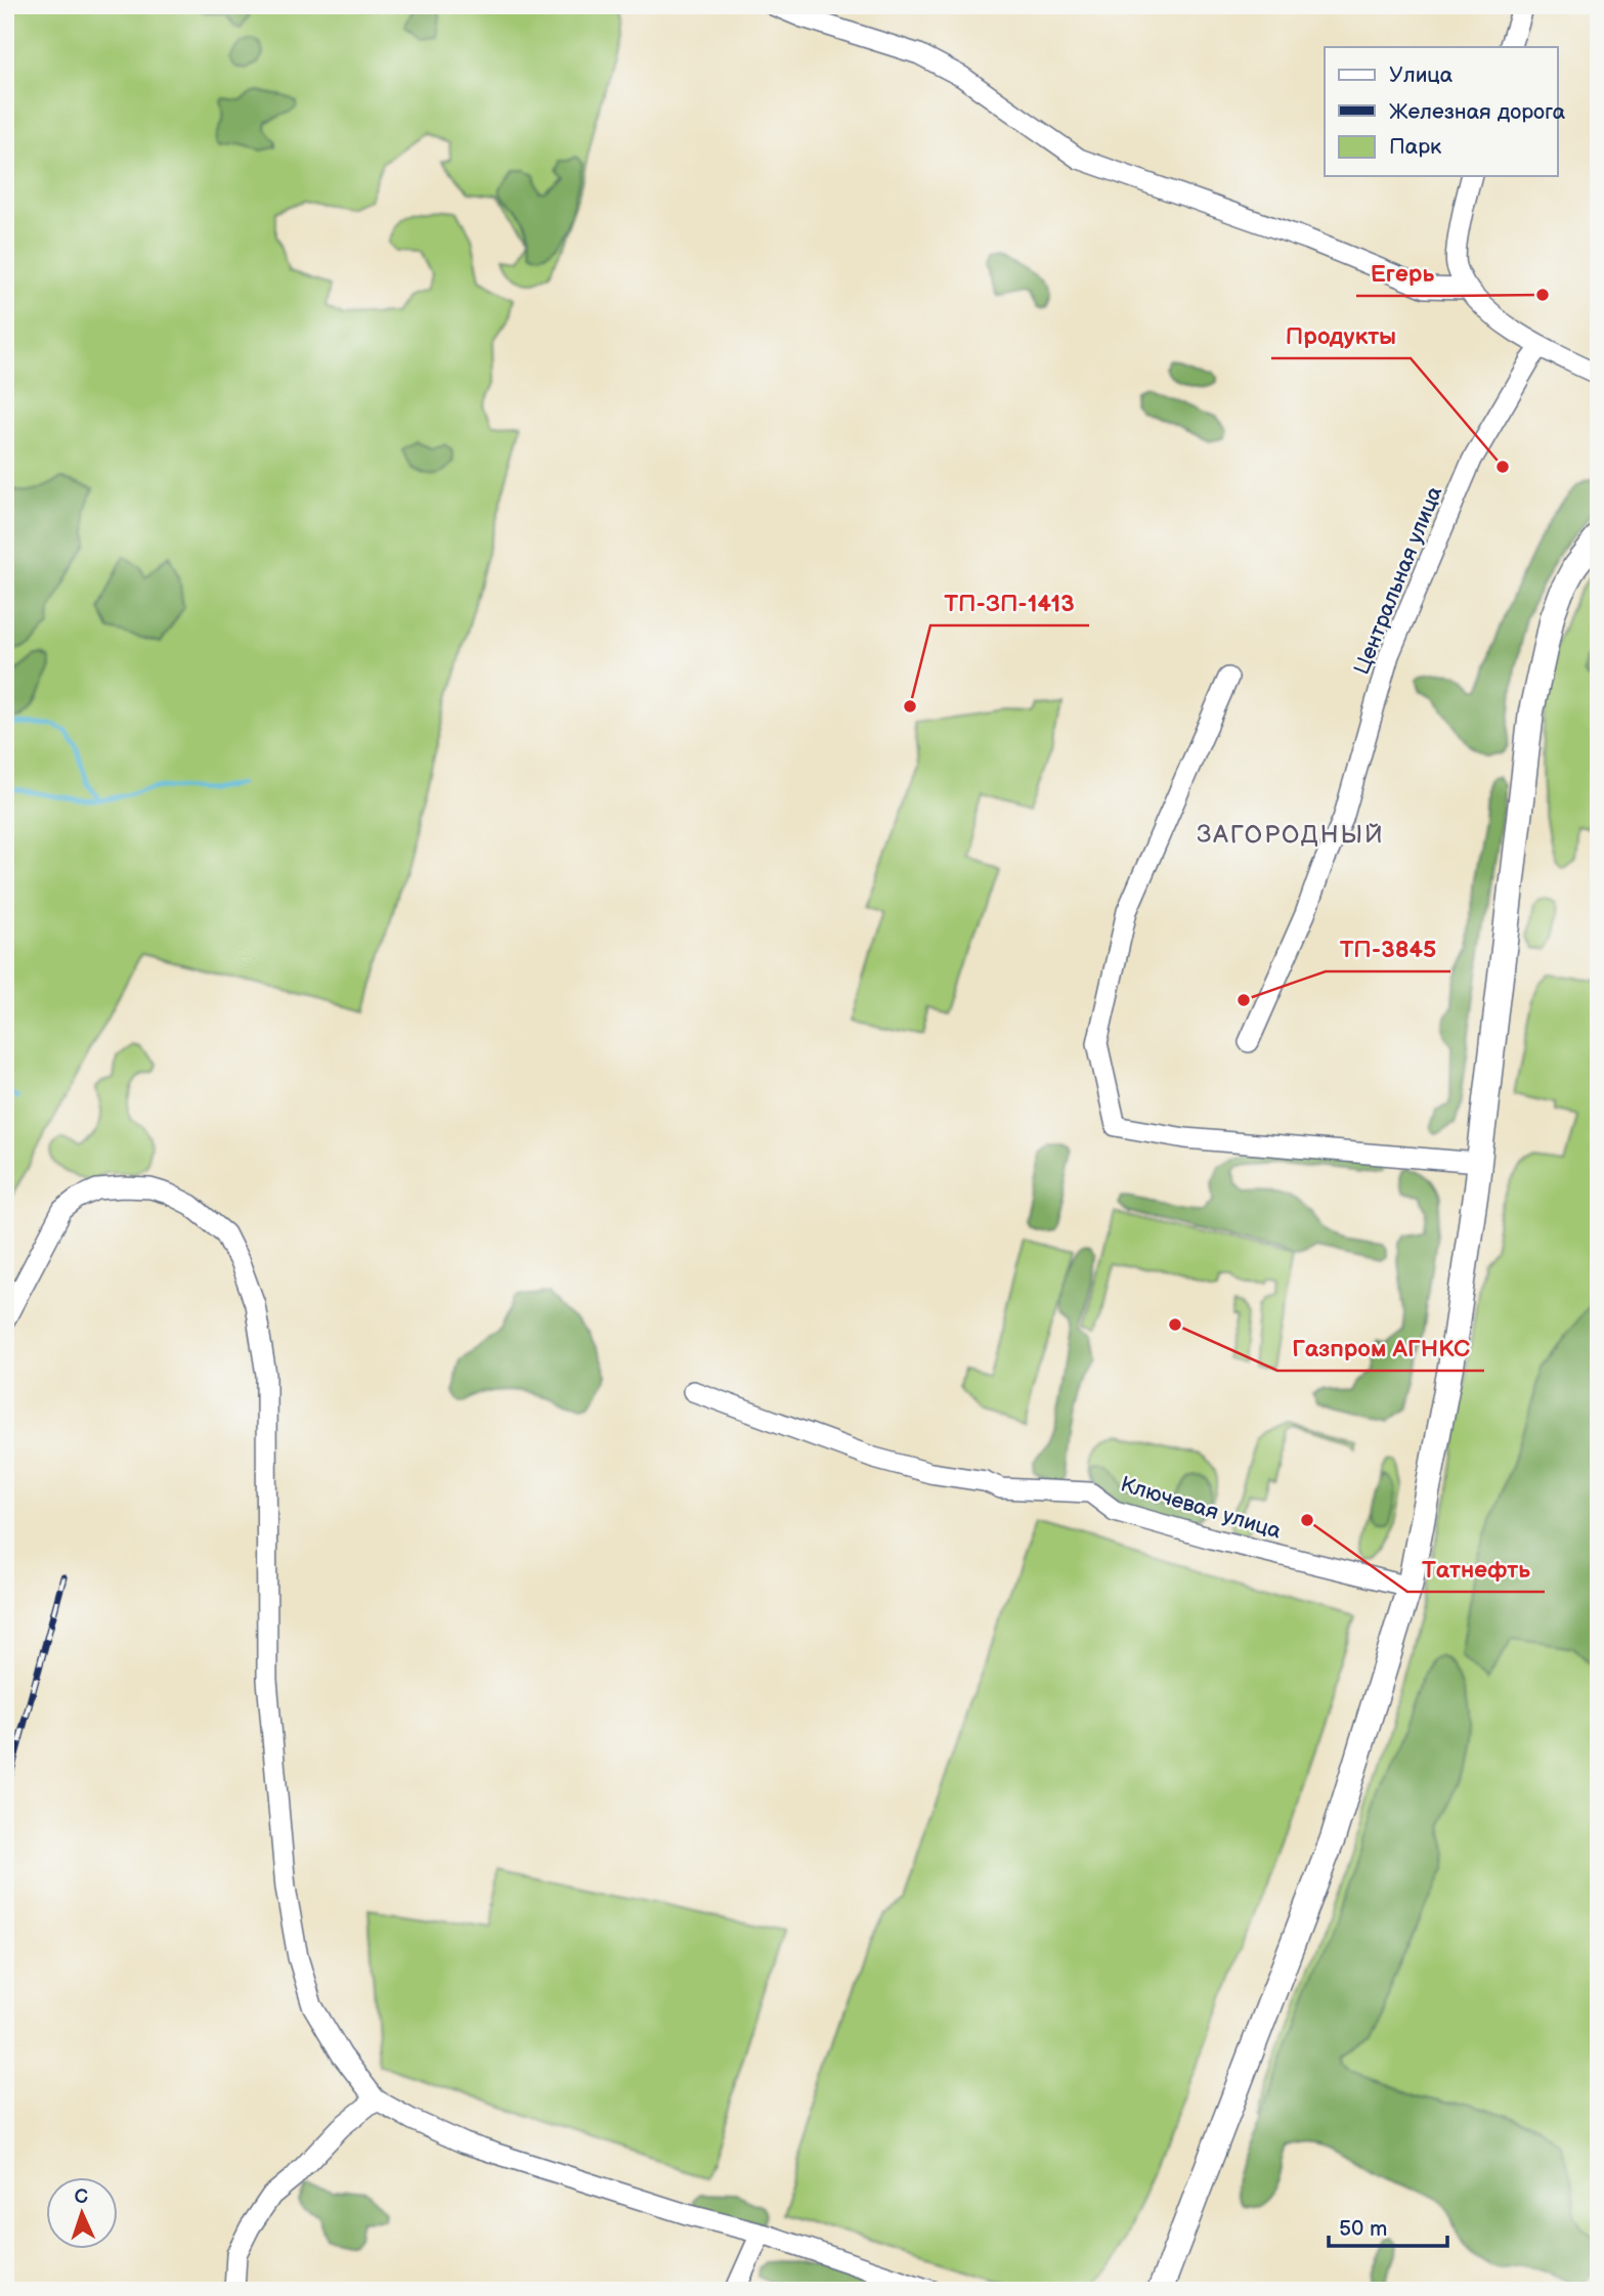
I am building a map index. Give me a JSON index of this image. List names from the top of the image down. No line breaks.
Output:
{"streets":{"street":["Центральная улица","Ключевая улица"]},"districts":["ЗАГОРОДНЫЙ"],"places":["Егерь","Продукты","ТП-ЗП-1413","ТП-3845","Газпром АГНКС","Татнефть"],"legend":["Улица","Железная дорога","Парк"],"scale_bar":"50 m","north":"top"}
